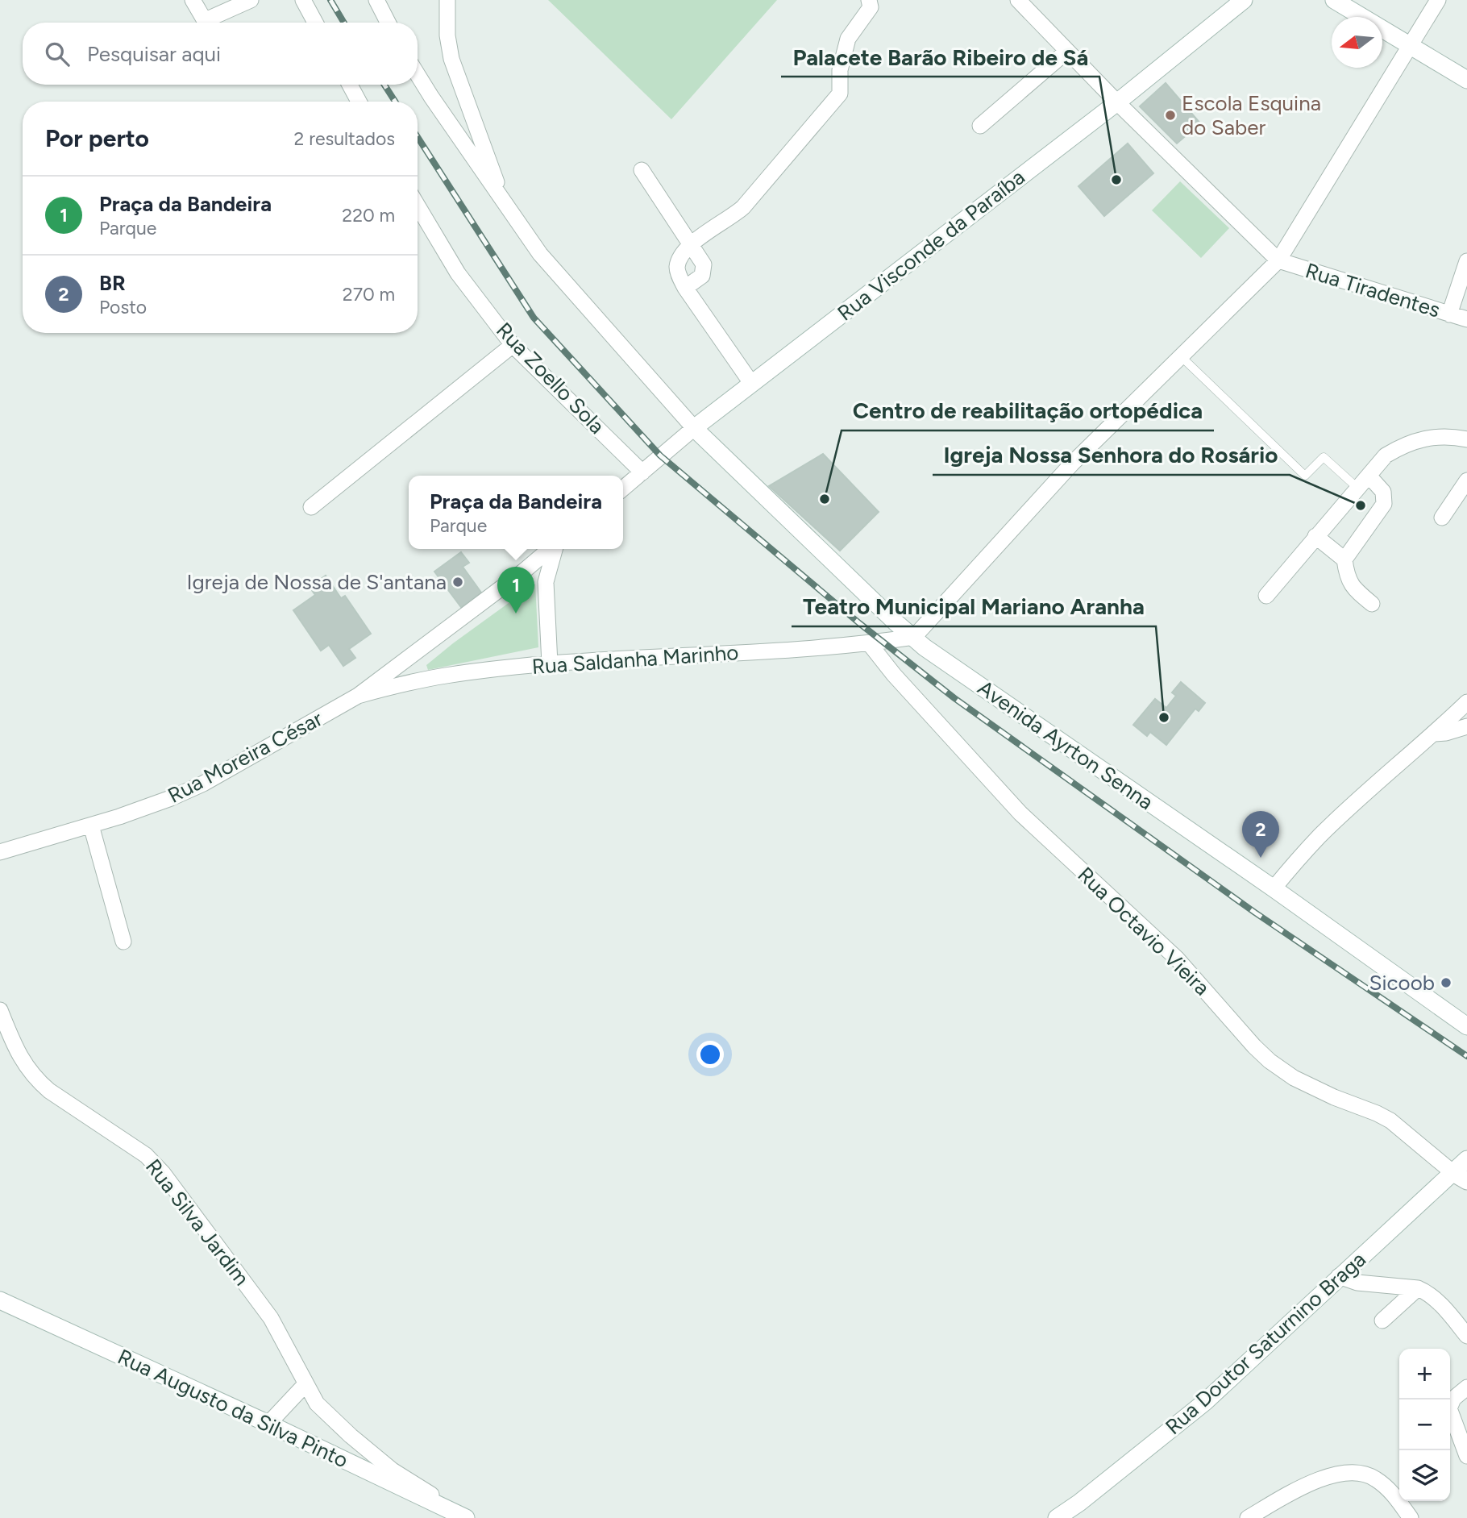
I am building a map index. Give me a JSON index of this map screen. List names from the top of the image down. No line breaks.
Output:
{"streets":{"main road":["Rua Visconde da Paraíba","Avenida Ayrton Senna","Rua Doutor Saturnino Braga","Rua Augusto da Silva Pinto"],"street":["Rua Tiradentes","Rua Zoello Sola","Rua Saldanha Marinho","Rua Moreira César","Rua Octavio Vieira","Rua Silva Jardim"]},"crossings":[["Rua Visconde da Paraíba","Rua Zoello Sola"],["Rua Visconde da Paraíba","Avenida Ayrton Senna"],["Rua Saldanha Marinho","Avenida Ayrton Senna"],["Rua Saldanha Marinho","Rua Moreira César"],["Rua Saldanha Marinho","Rua Octavio Vieira"],["Rua Octavio Vieira","Rua Doutor Saturnino Braga"],["Rua Silva Jardim","Rua Augusto da Silva Pinto"]],"places":["Escola Esquina do Saber","Palacete Barão Ribeiro de Sá","Centro de reabilitação ortopédica","Igreja Nossa Senhora do Rosário","Igreja de Nossa de S'antana","Teatro Municipal Mariano Aranha","Sicoob"],"north":"left","page":{"search":"Pesquisar aqui","heading":["Por perto","2 resultados"],"list":[{"mark":"1","name":"Praça da Bandeira","note":"Parque","value":"220 m"},{"mark":"2","name":"BR","note":"Posto","value":"270 m"}],"popup":["Praça da Bandeira","Parque"],"pins":["1","2"],"map_buttons":["+","−"]}}
